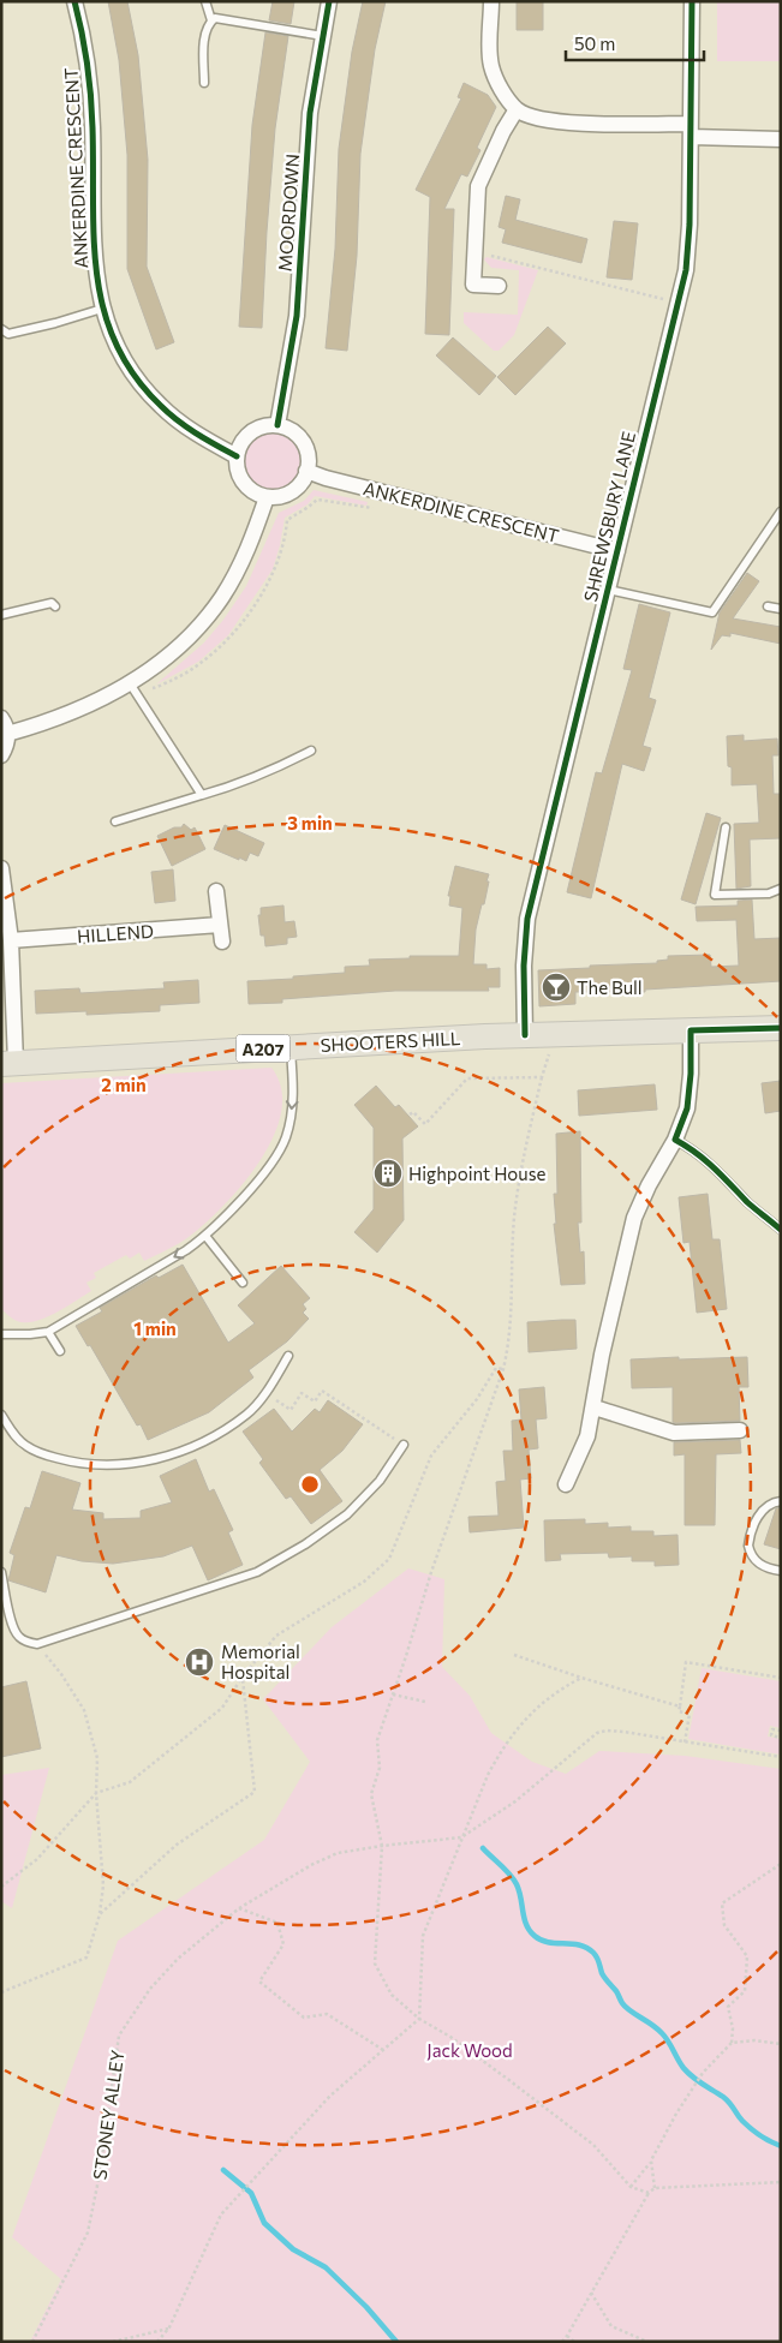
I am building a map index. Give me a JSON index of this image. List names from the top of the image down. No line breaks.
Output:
{"streets":{"main road":["SHOOTERS HILL","A207"],"street":["ANKERDINE CRESCENT","MOORDOWN","SHREWSBURY LANE","HILLEND"],"path":["STONEY ALLEY"]},"crossings":[["ANKERDINE CRESCENT","MOORDOWN"],["ANKERDINE CRESCENT","SHREWSBURY LANE"],["SHREWSBURY LANE","SHOOTERS HILL"]],"parks":["Jack Wood"],"places":{"bar":["The Bull"],"building":["Highpoint House"],"hospital":["Memorial Hospital"]},"scale_bar":"50 m","rings":["3 min","2 min","1 min"]}
